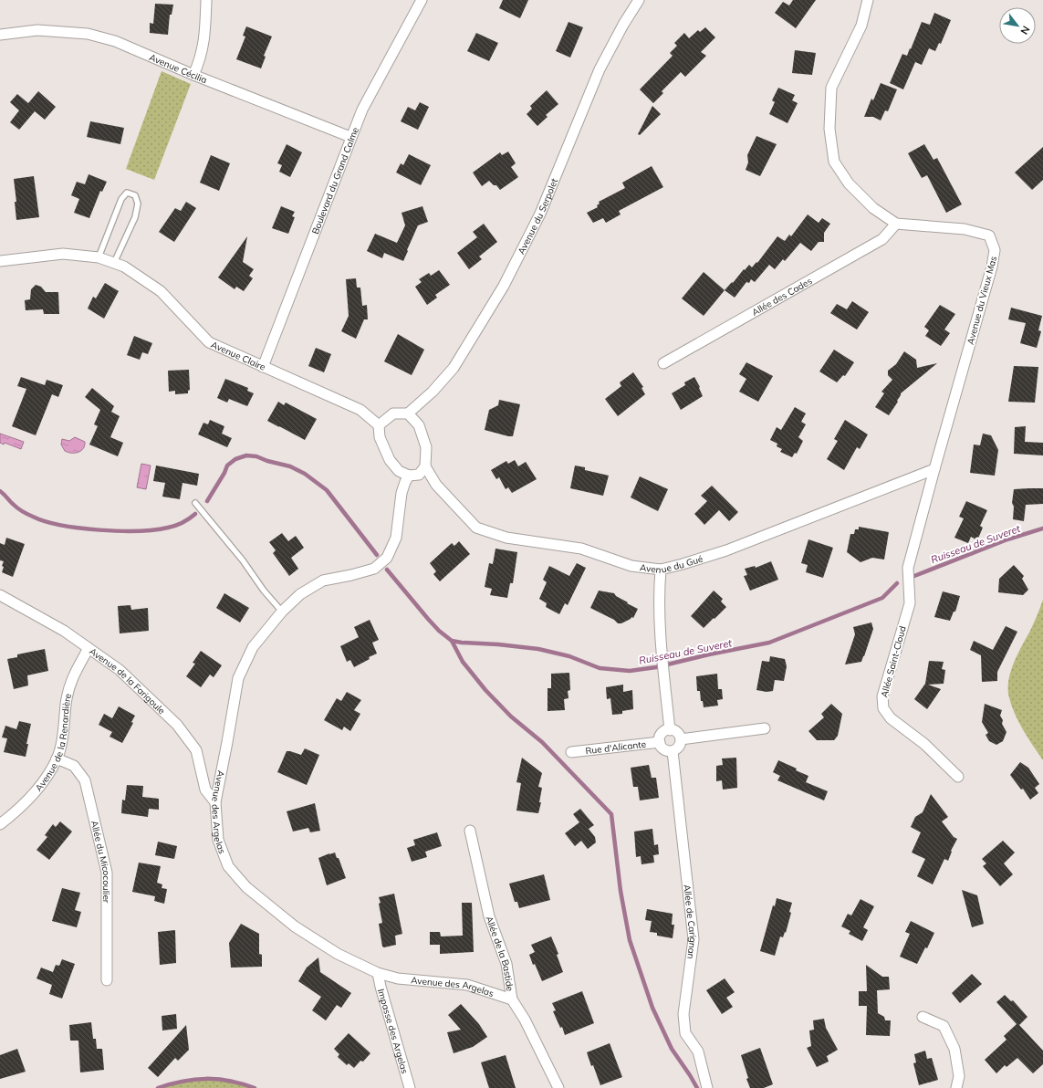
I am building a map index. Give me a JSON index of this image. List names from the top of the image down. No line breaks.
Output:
{"streets":{"street":["Avenue Cécilia","Boulevard du Grand Calme","Avenue du Serpolet","Allée des Cades","Avenue du Vieux Mas","Avenue Claire","Avenue du Gué","Allée Saint-Cloud","Avenue de la Farigoule","Avenue de la Renardière","Rue d'Alicante","Avenue des Argelas","Allée du Micocoulier","Allée de Carignan","Allée de la Bastide","Impasse des Argelas"]},"crossings":[["Avenue Cécilia","Boulevard du Grand Calme"],["Boulevard du Grand Calme","Avenue Claire"],["Avenue du Serpolet","Avenue Claire"],["Avenue du Serpolet","Avenue du Gué"],["Avenue du Serpolet","Avenue des Argelas"],["Allée des Cades","Avenue du Vieux Mas"],["Avenue du Vieux Mas","Avenue du Gué"],["Avenue du Vieux Mas","Allée Saint-Cloud"],["Avenue Claire","Avenue du Gué"],["Avenue Claire","Avenue des Argelas"],["Avenue du Gué","Avenue des Argelas"],["Avenue de la Farigoule","Avenue de la Renardière"],["Avenue de la Farigoule","Avenue des Argelas"],["Avenue de la Renardière","Allée du Micocoulier"],["Rue d'Alicante","Allée de Carignan"],["Avenue des Argelas","Allée de la Bastide"],["Avenue des Argelas","Impasse des Argelas"]],"water":["Ruisseau de Suveret"],"north":"bottom right"}
